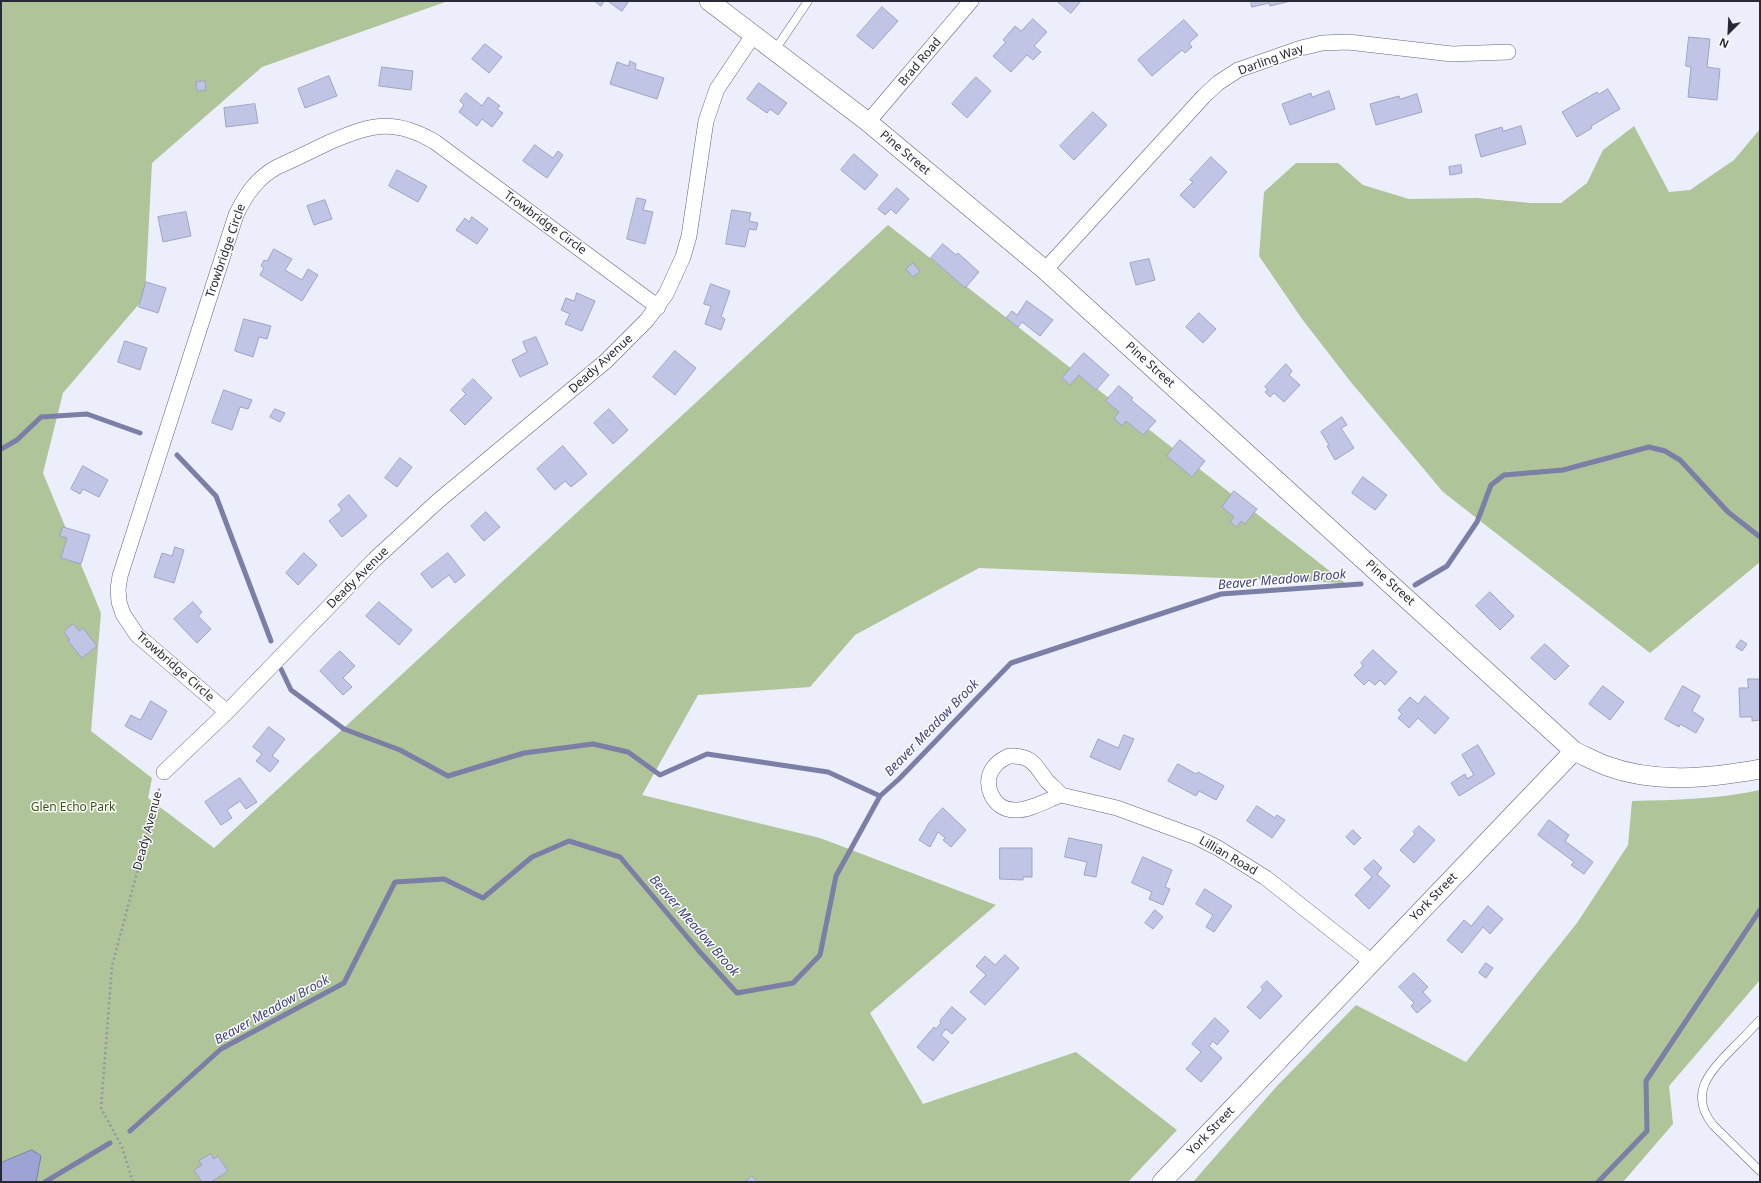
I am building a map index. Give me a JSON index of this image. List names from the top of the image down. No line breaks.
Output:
{"streets":{"street":["Darling Way","Brad Road","Pine Street","Trowbridge Circle","Deady Avenue","Lillian Road","York Street"]},"crossings":[["Darling Way","Pine Street"],["Brad Road","Pine Street"],["Pine Street","Deady Avenue"],["Pine Street","York Street"],["Trowbridge Circle","Deady Avenue"],["Lillian Road","York Street"]],"water":["Beaver Meadow Brook"],"parks":["Glen Echo Park"],"north":"bottom left"}
